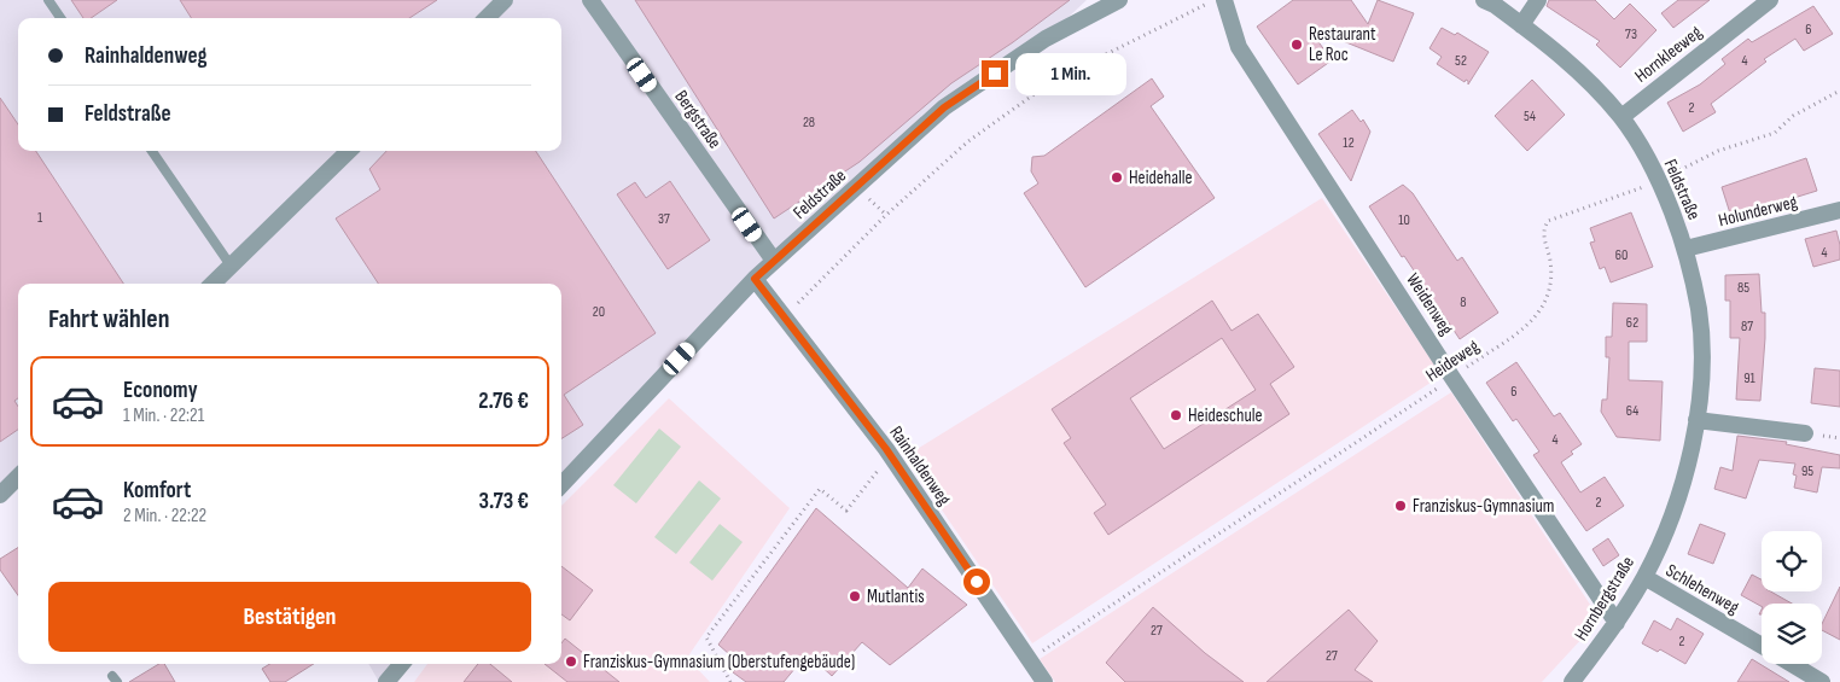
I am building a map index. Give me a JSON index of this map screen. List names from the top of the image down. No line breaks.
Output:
{"streets":{"street":["Hornkleeweg","Bergstraße","Feldstraße","Holunderweg","Weidenweg","Rainhaldenweg","Schlehenweg","Hornbergstraße"],"path":["Heideweg"]},"crossings":[["Hornkleeweg","Feldstraße"],["Bergstraße","Feldstraße"],["Feldstraße","Holunderweg"],["Feldstraße","Heideweg"],["Feldstraße","Rainhaldenweg"],["Feldstraße","Hornbergstraße"],["Weidenweg","Heideweg"],["Weidenweg","Hornbergstraße"],["Heideweg","Rainhaldenweg"],["Schlehenweg","Hornbergstraße"]],"places":["Restaurant Le Roc","Heidehalle","Heideschule","Franziskus-Gymnasium","Mutlantis","Franziskus-Gymnasium (Oberstufengebäude)"],"house_numbers":["6","73","52","4","2","54","28","12","1","37","10","4","60","85","8","20","62","87","91","6","64","4","95","2","27","2","27"],"page":{"banner":["Rainhaldenweg","Feldstraße"],"bubble":"1 Min.","heading":"Fahrt wählen","list":[{"name":"Economy","note":"1 Min. · 22:21","value":"2.76 €"},{"name":"Komfort","note":"2 Min. · 22:22","value":"3.73 €"}],"buttons":"Bestätigen"}}
